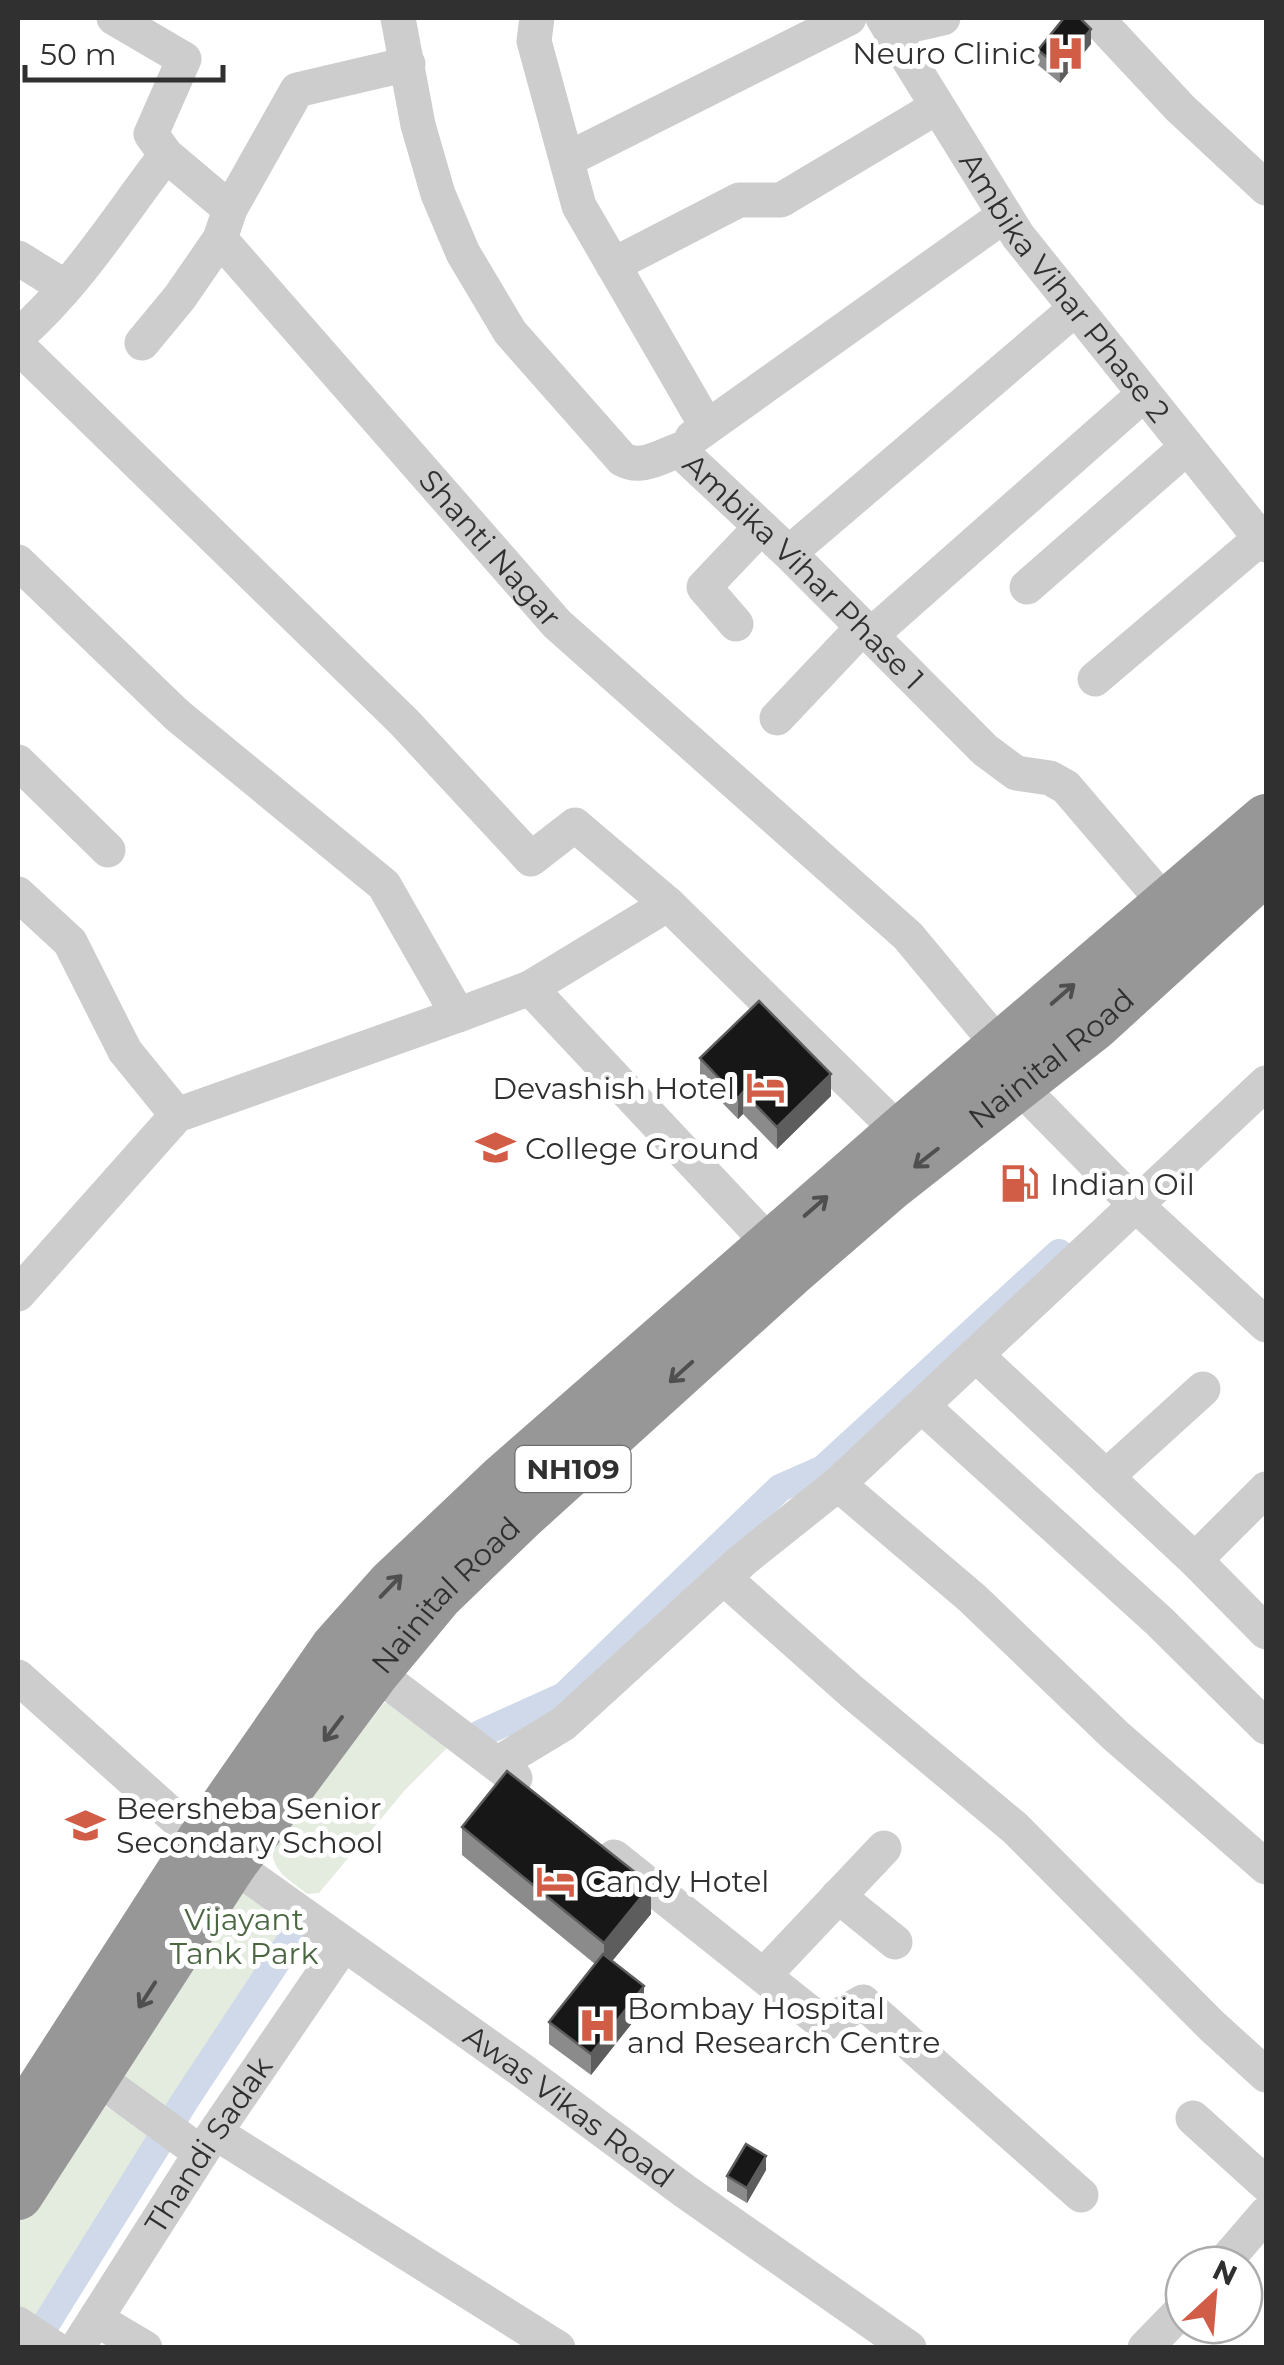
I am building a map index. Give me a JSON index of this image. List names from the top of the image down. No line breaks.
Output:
{"streets":{"highway":["Nainital Road","NH109"],"street":["Ambika Vihar Phase 2","Shanti Nagar","Ambika Vihar Phase 1","Awas Vikas Road","Thandi Sadak"]},"crossings":[["Shanti Nagar","Nainital Road"],["Ambika Vihar Phase 1","Nainital Road"],["Nainital Road","Awas Vikas Road"],["Awas Vikas Road","Thandi Sadak"]],"parks":["Vijayant Tank Park"],"places":{"hospital":["Neuro Clinic","Bombay Hospital and Research Centre"],"hotel":["Devashish Hotel","Candy Hotel"],"school or university":["College Ground","Beersheba Senior Secondary School"],"fuel station":["Indian Oil"]},"scale_bar":"50 m","north":"top right"}
